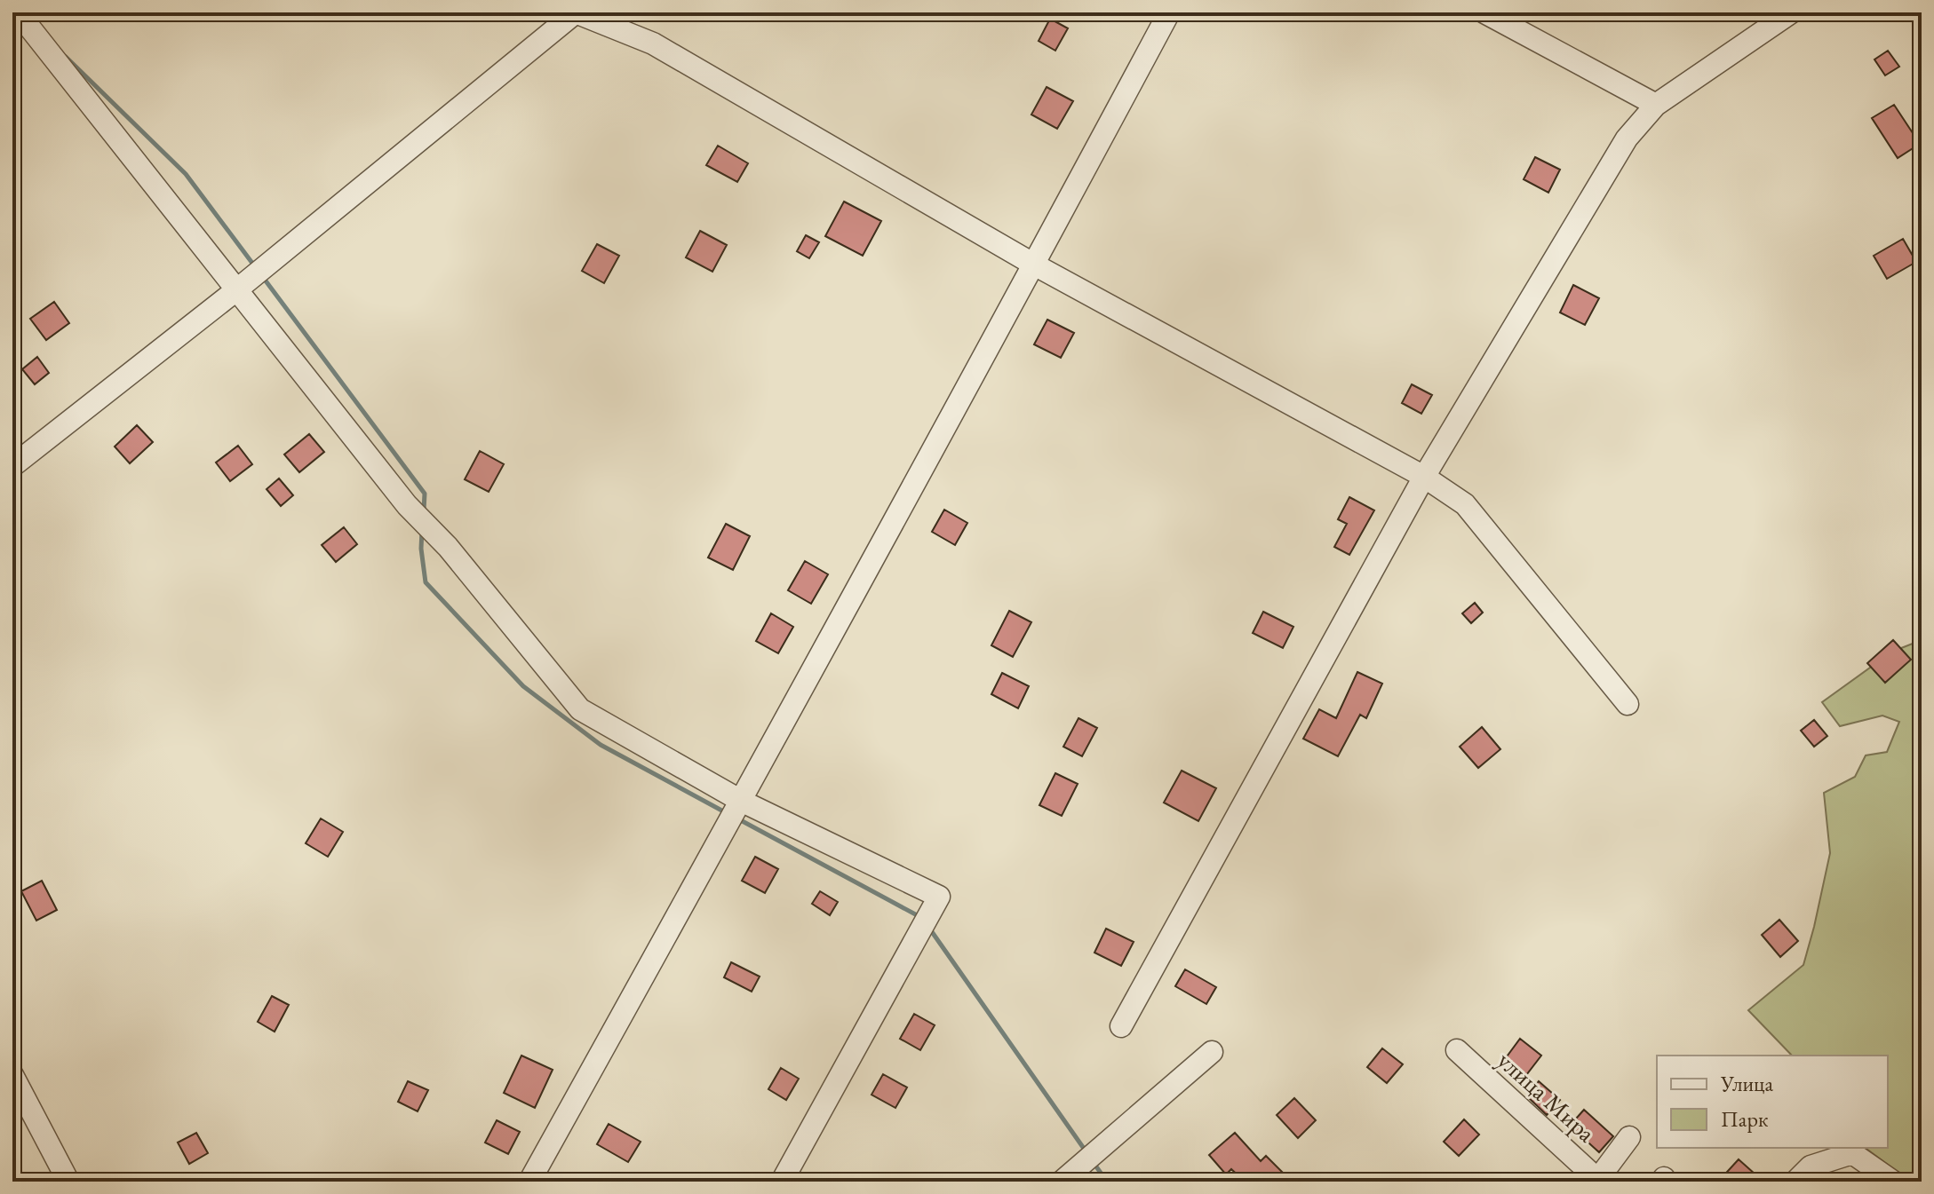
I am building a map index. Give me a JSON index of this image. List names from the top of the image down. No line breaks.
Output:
{"streets":{"street":["улица Мира"]},"legend":["Улица","Парк"]}
